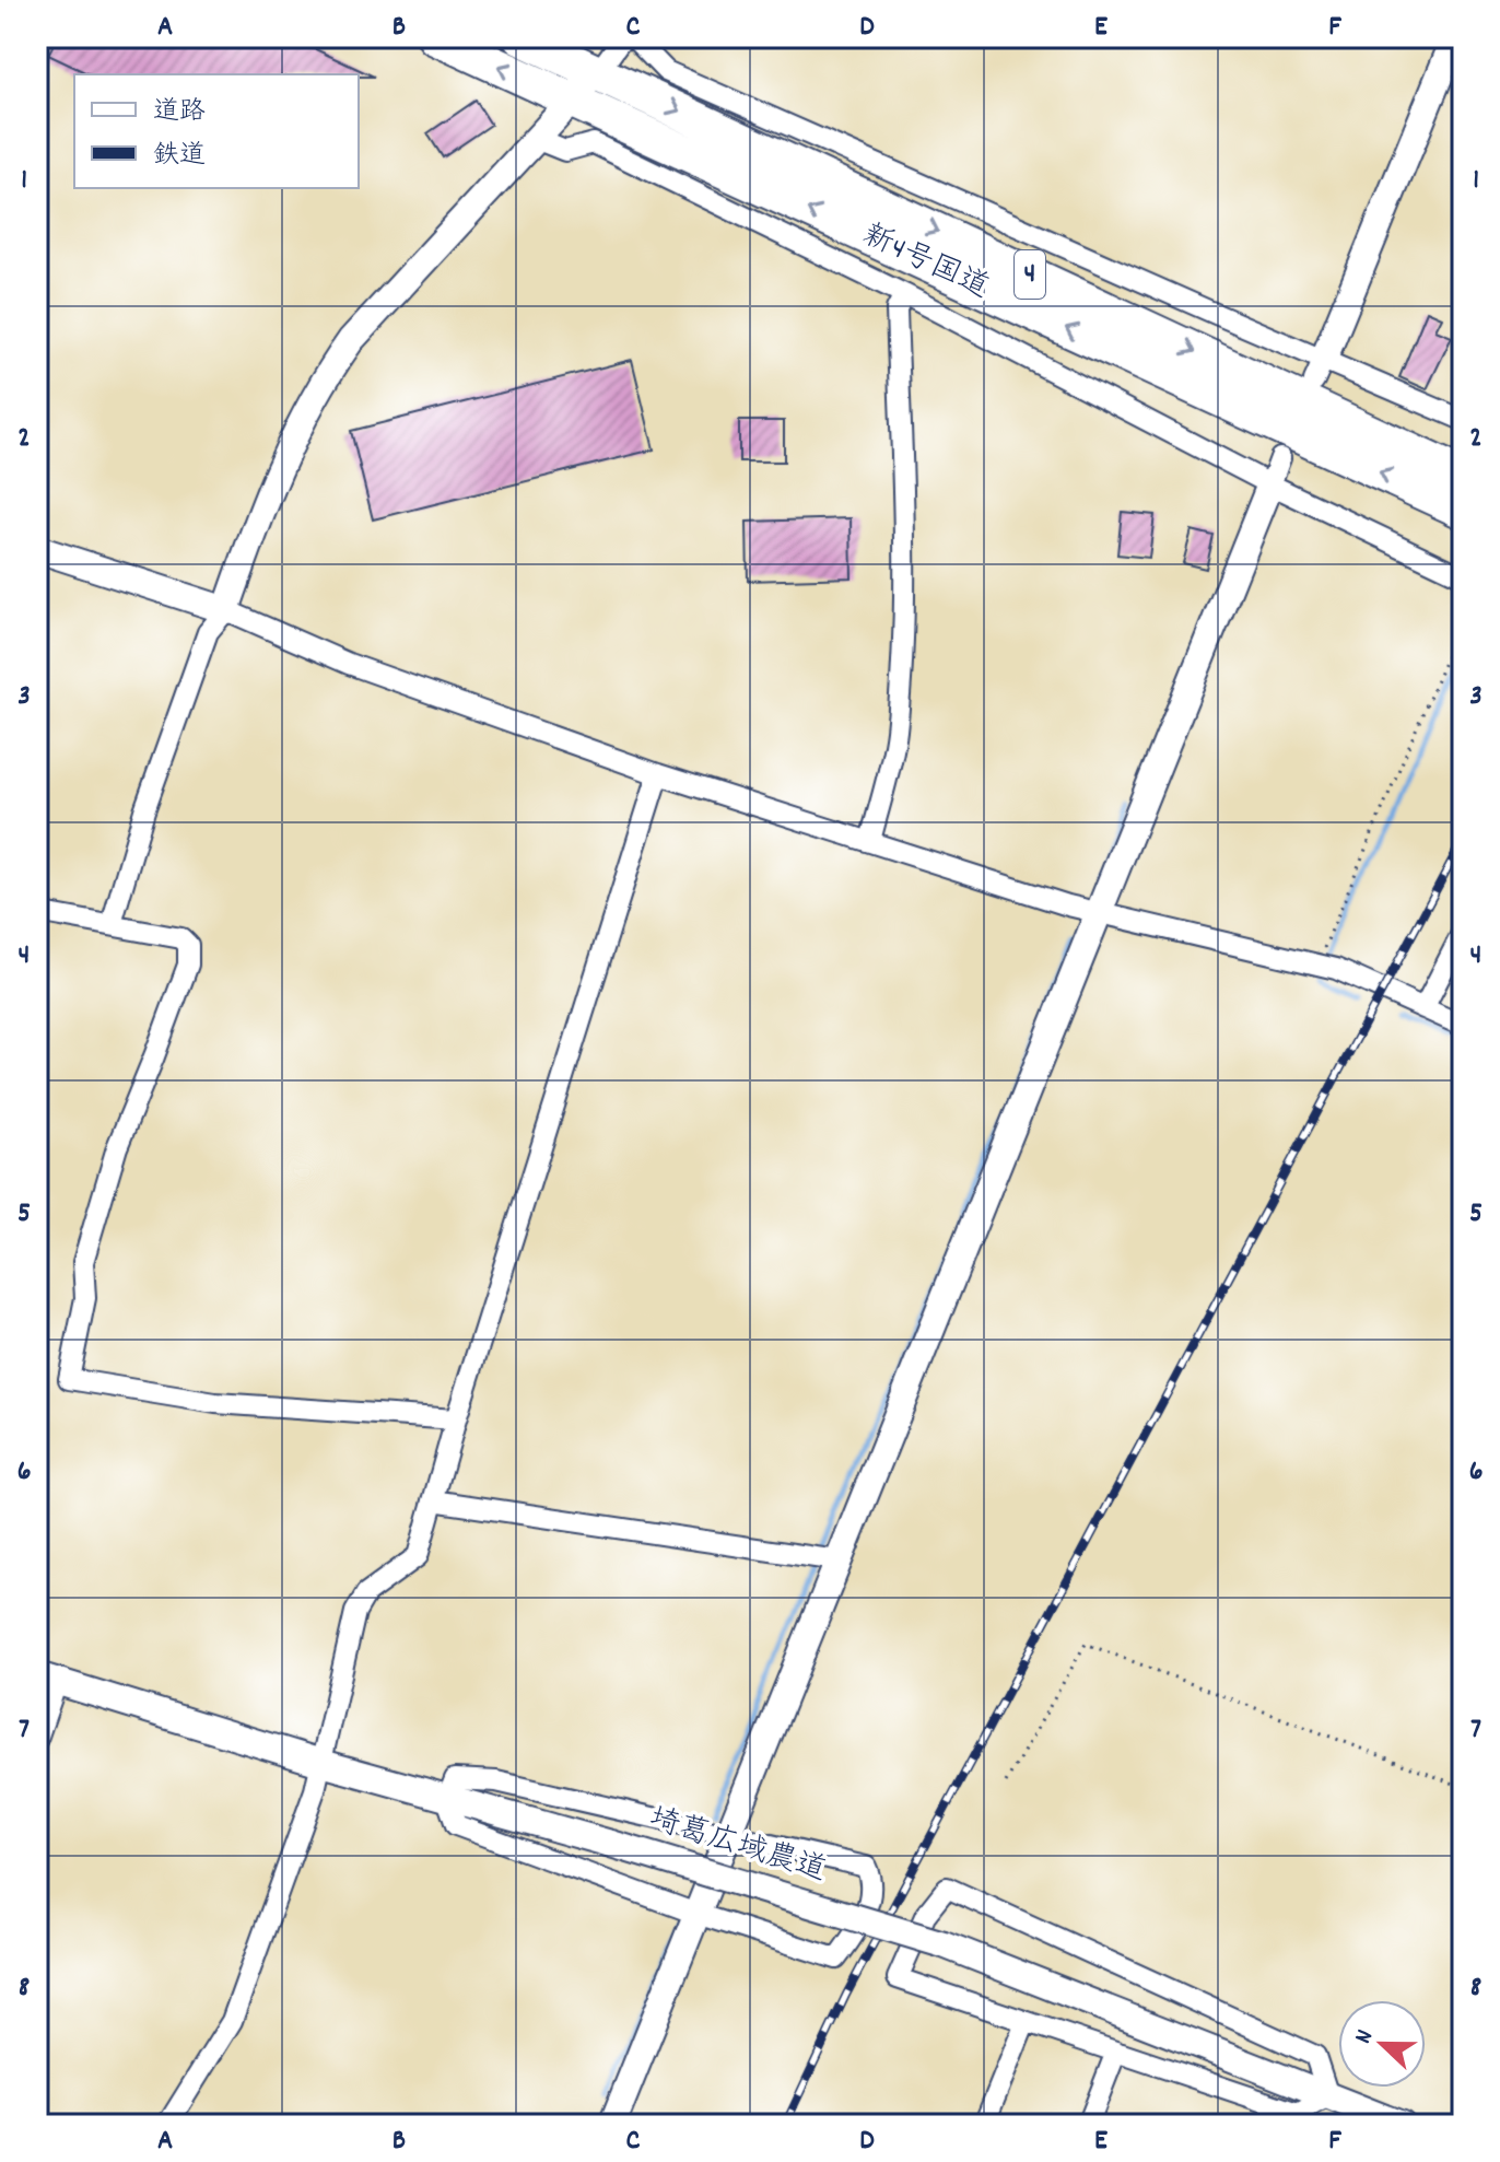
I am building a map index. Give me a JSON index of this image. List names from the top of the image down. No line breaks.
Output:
{"streets":{"highway":["新4号国道","4"],"street":["埼葛広域農道"]},"legend":["道路","鉄道"],"north":"left","grid":{"columns":["A","B","C","D","E","F"],"rows":["1","2","3","4","5","6","7","8"]}}
